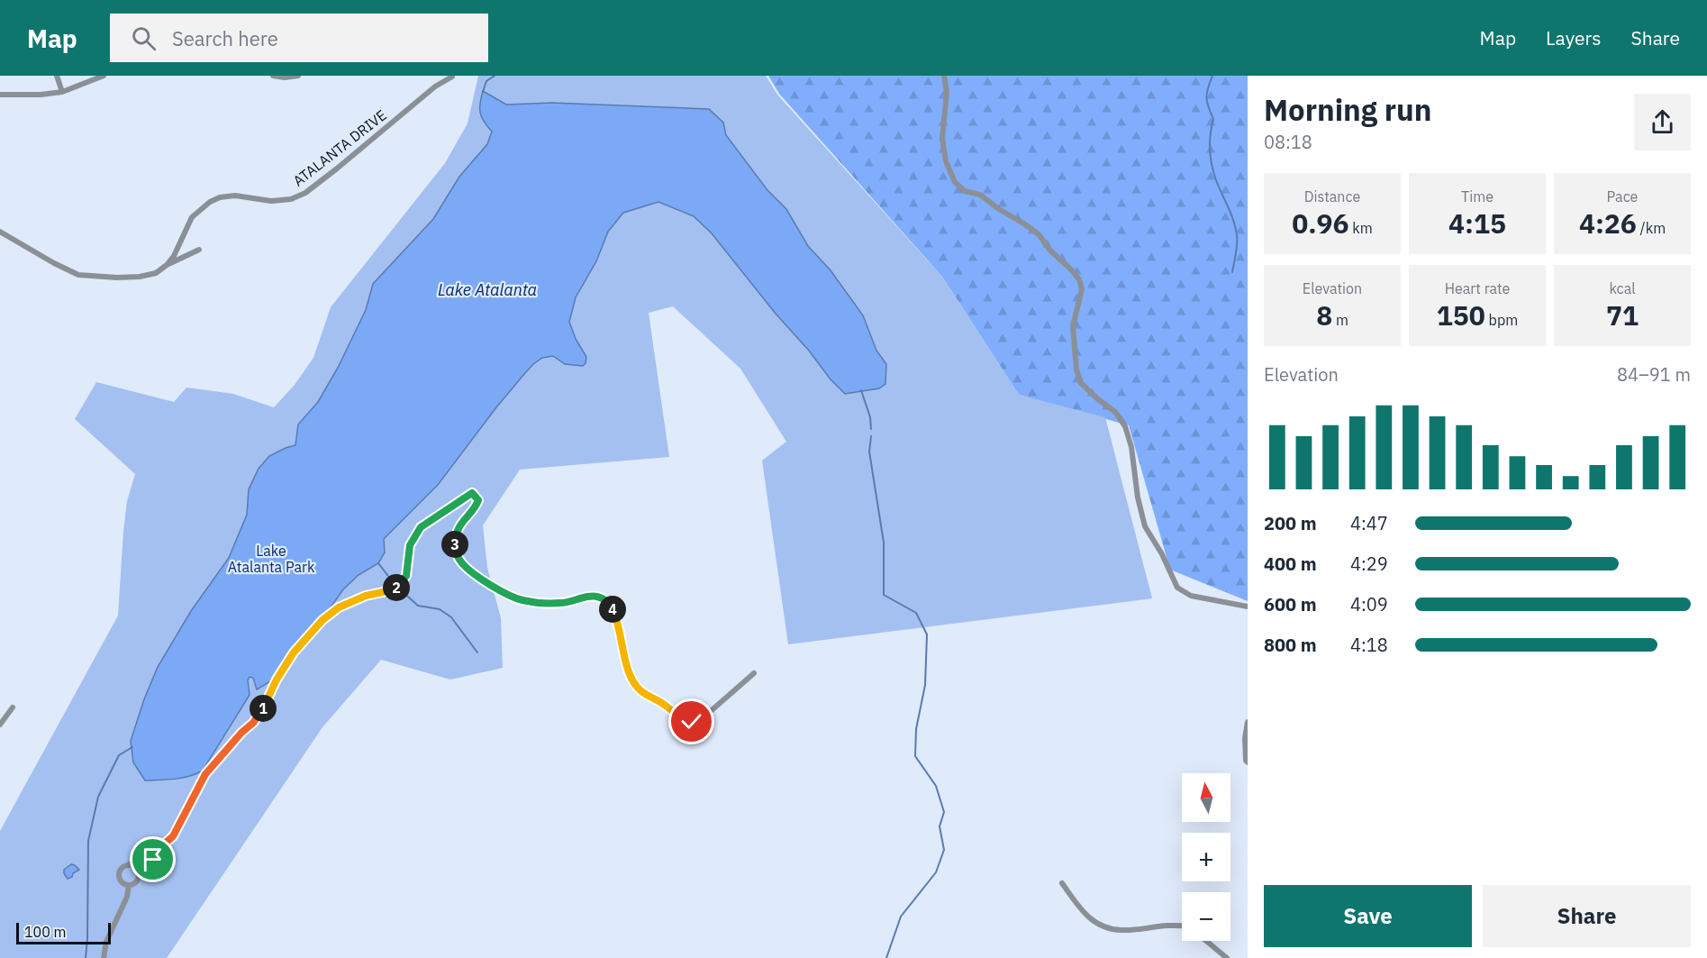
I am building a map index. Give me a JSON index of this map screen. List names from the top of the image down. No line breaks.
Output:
{"streets":{"street":["ATALANTA DRIVE"]},"water":["Lake Atalanta"],"parks":["Lake Atalanta Park"],"scale_bar":"100 m","north":"top","page":{"header":"Map","search":"Search here","nav":["Map","Layers","Share"],"heading":["Morning run","08:18"],"stats":[["Distance","0.96 km"],["Time","4:15"],["Pace","4:26 /km"],["Elevation","8 m"],["Heart rate","150 bpm"],["kcal","71"]],"chart":["Elevation","84–91 m"],"list":[{"name":"200 m","note":"4:47"},{"name":"400 m","note":"4:29"},{"name":"600 m","note":"4:09"},{"name":"800 m","note":"4:18"}],"pins":["3","2","4","1"],"map_buttons":["+","−"],"buttons":["Save","Share"],"scale":"100 m"}}
